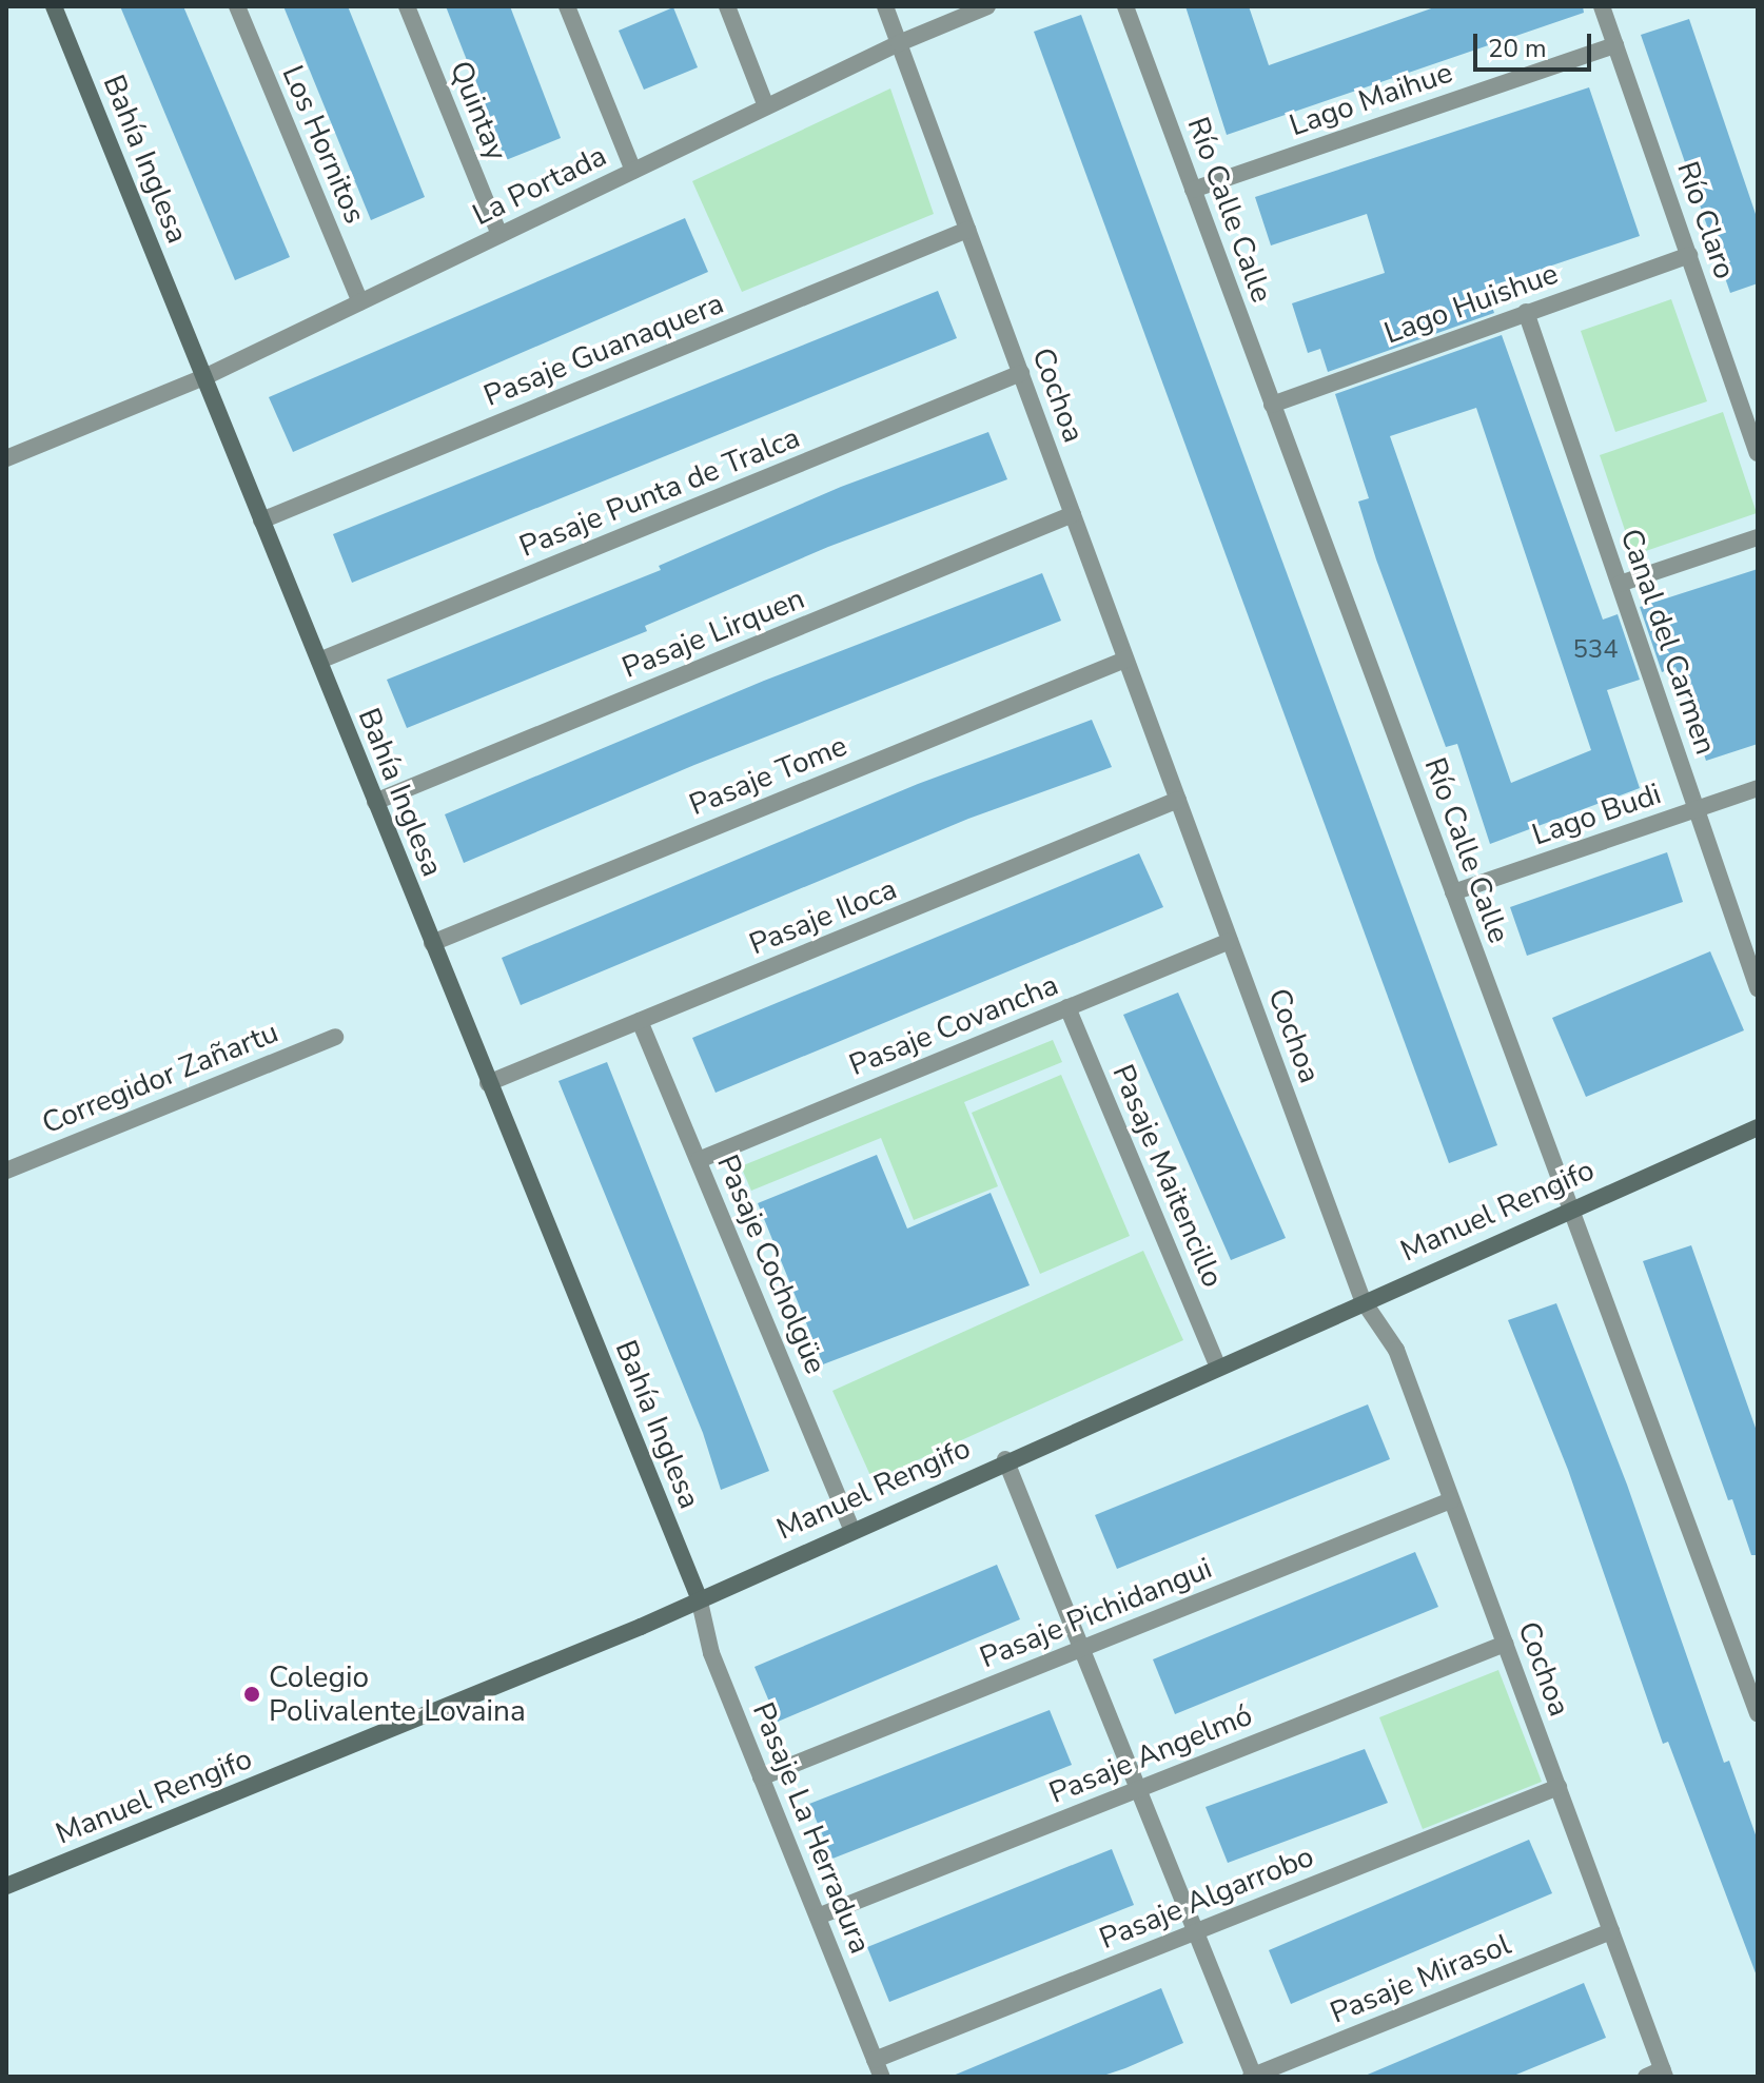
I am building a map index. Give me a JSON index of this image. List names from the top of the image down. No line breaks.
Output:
{"streets":{"street":["Lago Maihue","Quintay","Los Hornitos","Bahía Inglesa","La Portada","Río Calle Calle","Río Claro","Lago Huishue","Pasaje Guanaquera","Cochoa","Pasaje Punta de Tralca","Pasaje Lirquen","Canal del Carmen","Pasaje Tome","Lago Budi","Pasaje Iloca","Pasaje Covancha","Corregidor Zañartu","Pasaje Maitencillo","Manuel Rengifo","Pasaje Cocholgüe","Pasaje Pichidangui","Pasaje Angelmó","Pasaje La Herradura","Pasaje Algarrobo","Pasaje Mirasol"]},"crossings":[["Lago Maihue","Río Calle Calle"],["Lago Maihue","Río Claro"],["Quintay","La Portada"],["Los Hornitos","La Portada"],["Bahía Inglesa","La Portada"],["Bahía Inglesa","Pasaje Guanaquera"],["Bahía Inglesa","Pasaje Punta de Tralca"],["Bahía Inglesa","Pasaje Lirquen"],["Bahía Inglesa","Pasaje Tome"],["Bahía Inglesa","Pasaje Iloca"],["Bahía Inglesa","Manuel Rengifo"],["Bahía Inglesa","Pasaje La Herradura"],["La Portada","Cochoa"],["Río Calle Calle","Lago Huishue"],["Río Calle Calle","Lago Budi"],["Río Calle Calle","Manuel Rengifo"],["Río Claro","Lago Huishue"],["Lago Huishue","Canal del Carmen"],["Pasaje Guanaquera","Cochoa"],["Cochoa","Pasaje Punta de Tralca"],["Cochoa","Pasaje Lirquen"],["Cochoa","Pasaje Tome"],["Cochoa","Pasaje Iloca"],["Cochoa","Pasaje Covancha"],["Cochoa","Manuel Rengifo"],["Cochoa","Pasaje Pichidangui"],["Cochoa","Pasaje Angelmó"],["Cochoa","Pasaje Algarrobo"],["Cochoa","Pasaje Mirasol"],["Canal del Carmen","Lago Budi"],["Pasaje Iloca","Pasaje Cocholgüe"],["Pasaje Covancha","Pasaje Maitencillo"],["Pasaje Covancha","Pasaje Cocholgüe"],["Pasaje Maitencillo","Manuel Rengifo"],["Manuel Rengifo","Pasaje Cocholgüe"],["Manuel Rengifo","Pasaje La Herradura"],["Pasaje Pichidangui","Pasaje La Herradura"],["Pasaje Angelmó","Pasaje La Herradura"],["Pasaje La Herradura","Pasaje Algarrobo"]],"places":["Colegio Polivalente Lovaina"],"house_numbers":["534"],"scale_bar":"20 m"}
